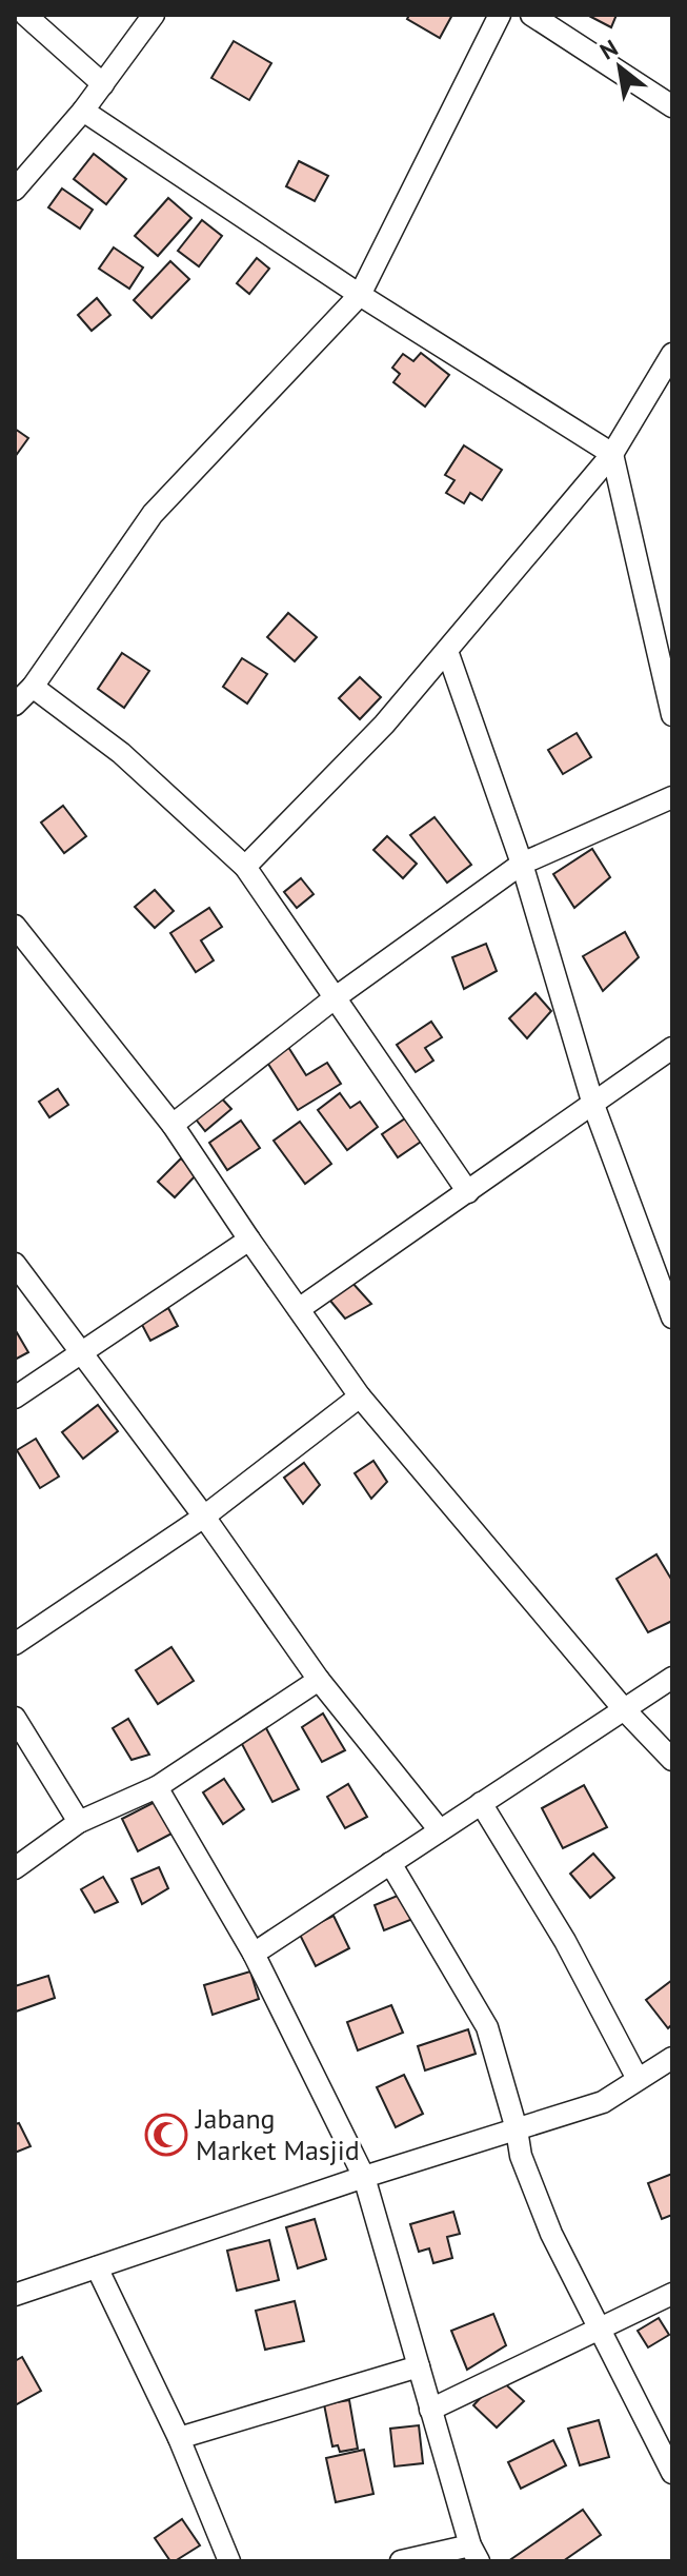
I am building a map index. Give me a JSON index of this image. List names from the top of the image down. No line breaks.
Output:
{"places":{"mosque":["Jabang Market Masjid"]},"north":"top left"}
